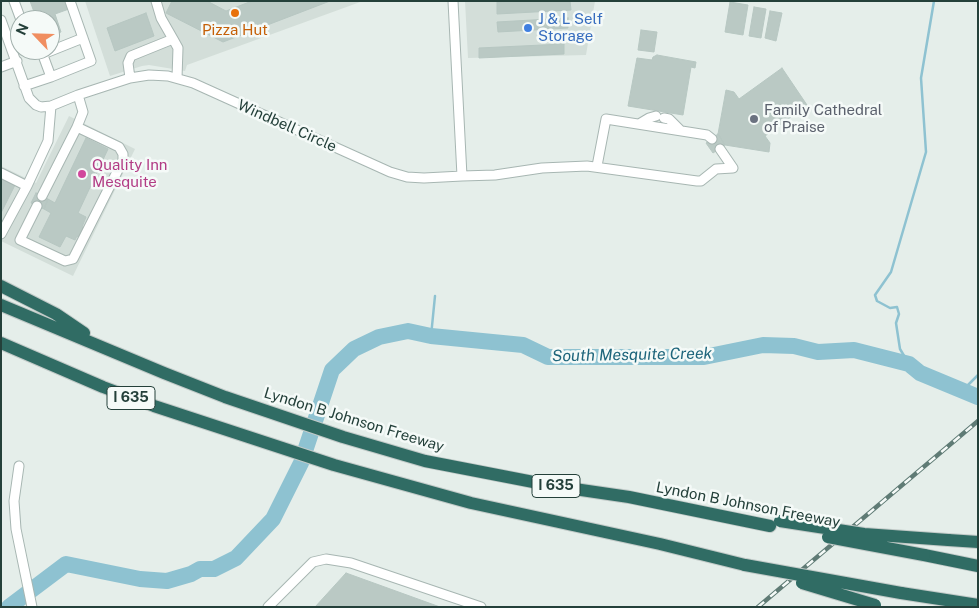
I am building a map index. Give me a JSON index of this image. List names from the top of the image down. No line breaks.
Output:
{"streets":{"highway":["I 635","Lyndon B Johnson Freeway"],"street":["Windbell Circle"]},"water":["South Mesquite Creek"],"places":["Pizza Hut","J & L Self Storage","Family Cathedral of Praise","Quality Inn Mesquite"],"north":"top left"}
